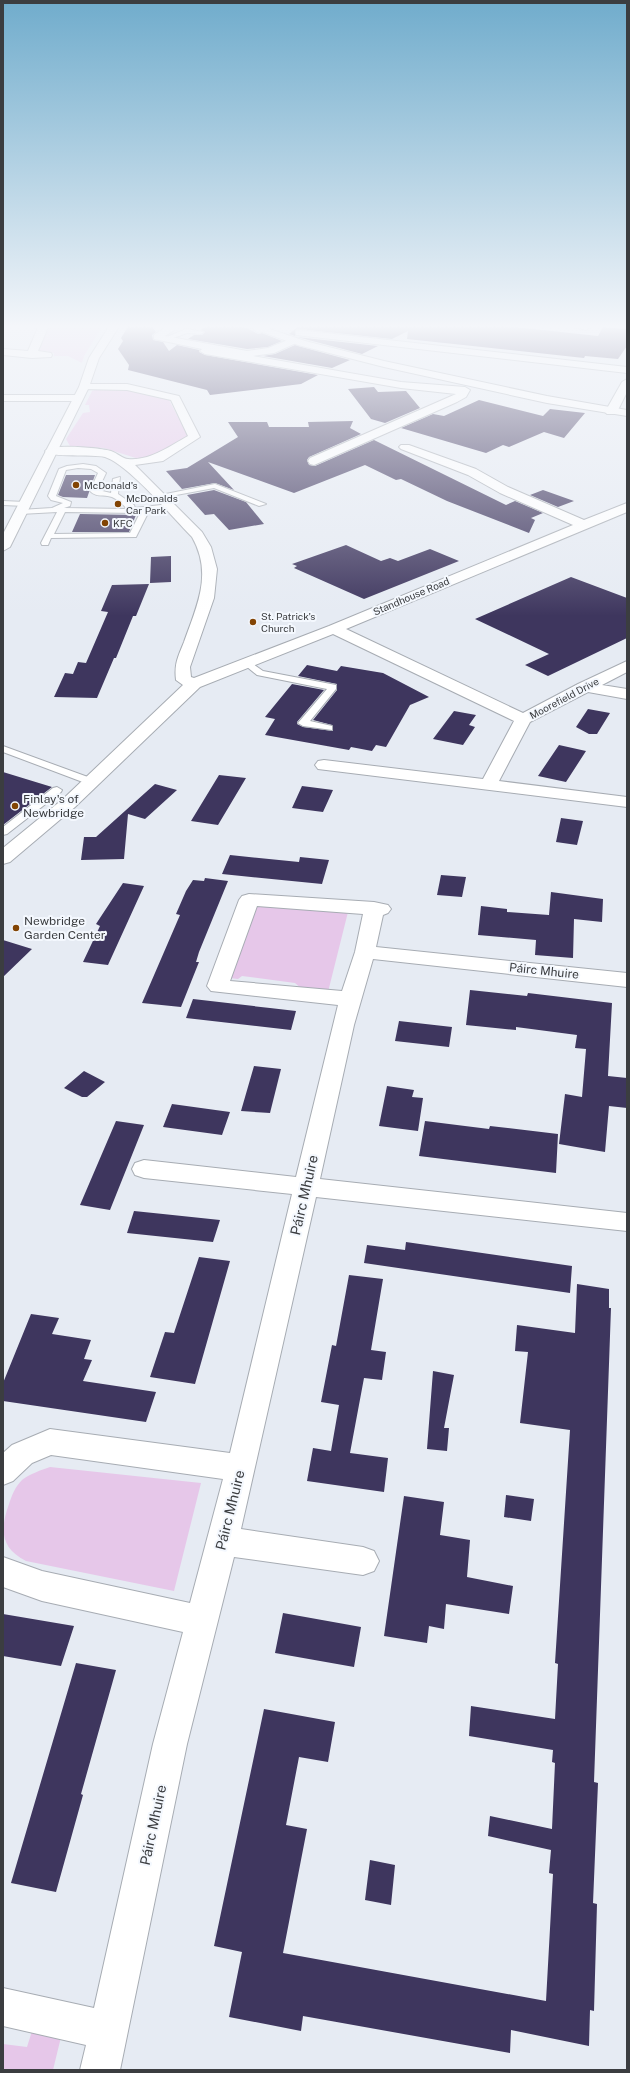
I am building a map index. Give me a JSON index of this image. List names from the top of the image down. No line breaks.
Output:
{"streets":{"street":["Standhouse Road","Moorefield Drive","Páirc Mhuire"]},"places":["McDonald's","McDonalds Car Park","KFC","St. Patrick's Church","Finlay's of Newbridge","Newbridge Garden Center"]}
